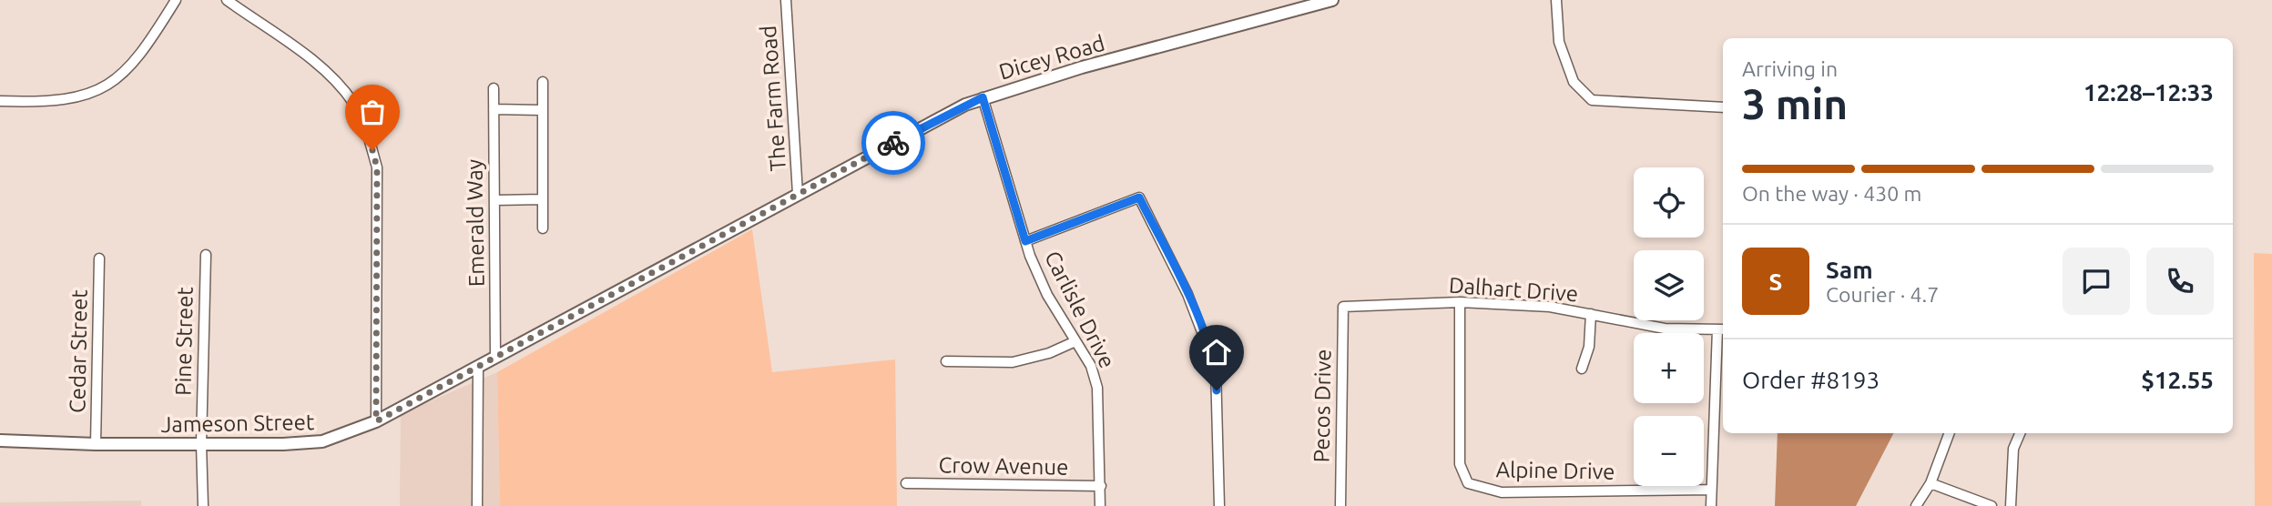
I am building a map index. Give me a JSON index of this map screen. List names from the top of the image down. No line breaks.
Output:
{"streets":{"street":["Dicey Road","The Farm Road","Emerald Way","Dalhart Drive","Carlisle Drive","Pine Street","Cedar Street","Pecos Drive","Jameson Street","Crow Avenue","Alpine Drive"]},"crossings":[["Dicey Road","The Farm Road"],["Dicey Road","Carlisle Drive"],["Dicey Road","Jameson Street"],["The Farm Road","Jameson Street"],["Emerald Way","Jameson Street"],["Dalhart Drive","Pecos Drive"],["Dalhart Drive","Alpine Drive"],["Carlisle Drive","Crow Avenue"],["Pine Street","Jameson Street"],["Cedar Street","Jameson Street"]],"page":{"heading":["3 min","Arriving in","12:28–12:33"],"panel":["Sam","Courier · 4.7","Order #8193","$12.55"],"bar":"On the way · 430 m","map_buttons":["+","−"],"round":"S"}}
